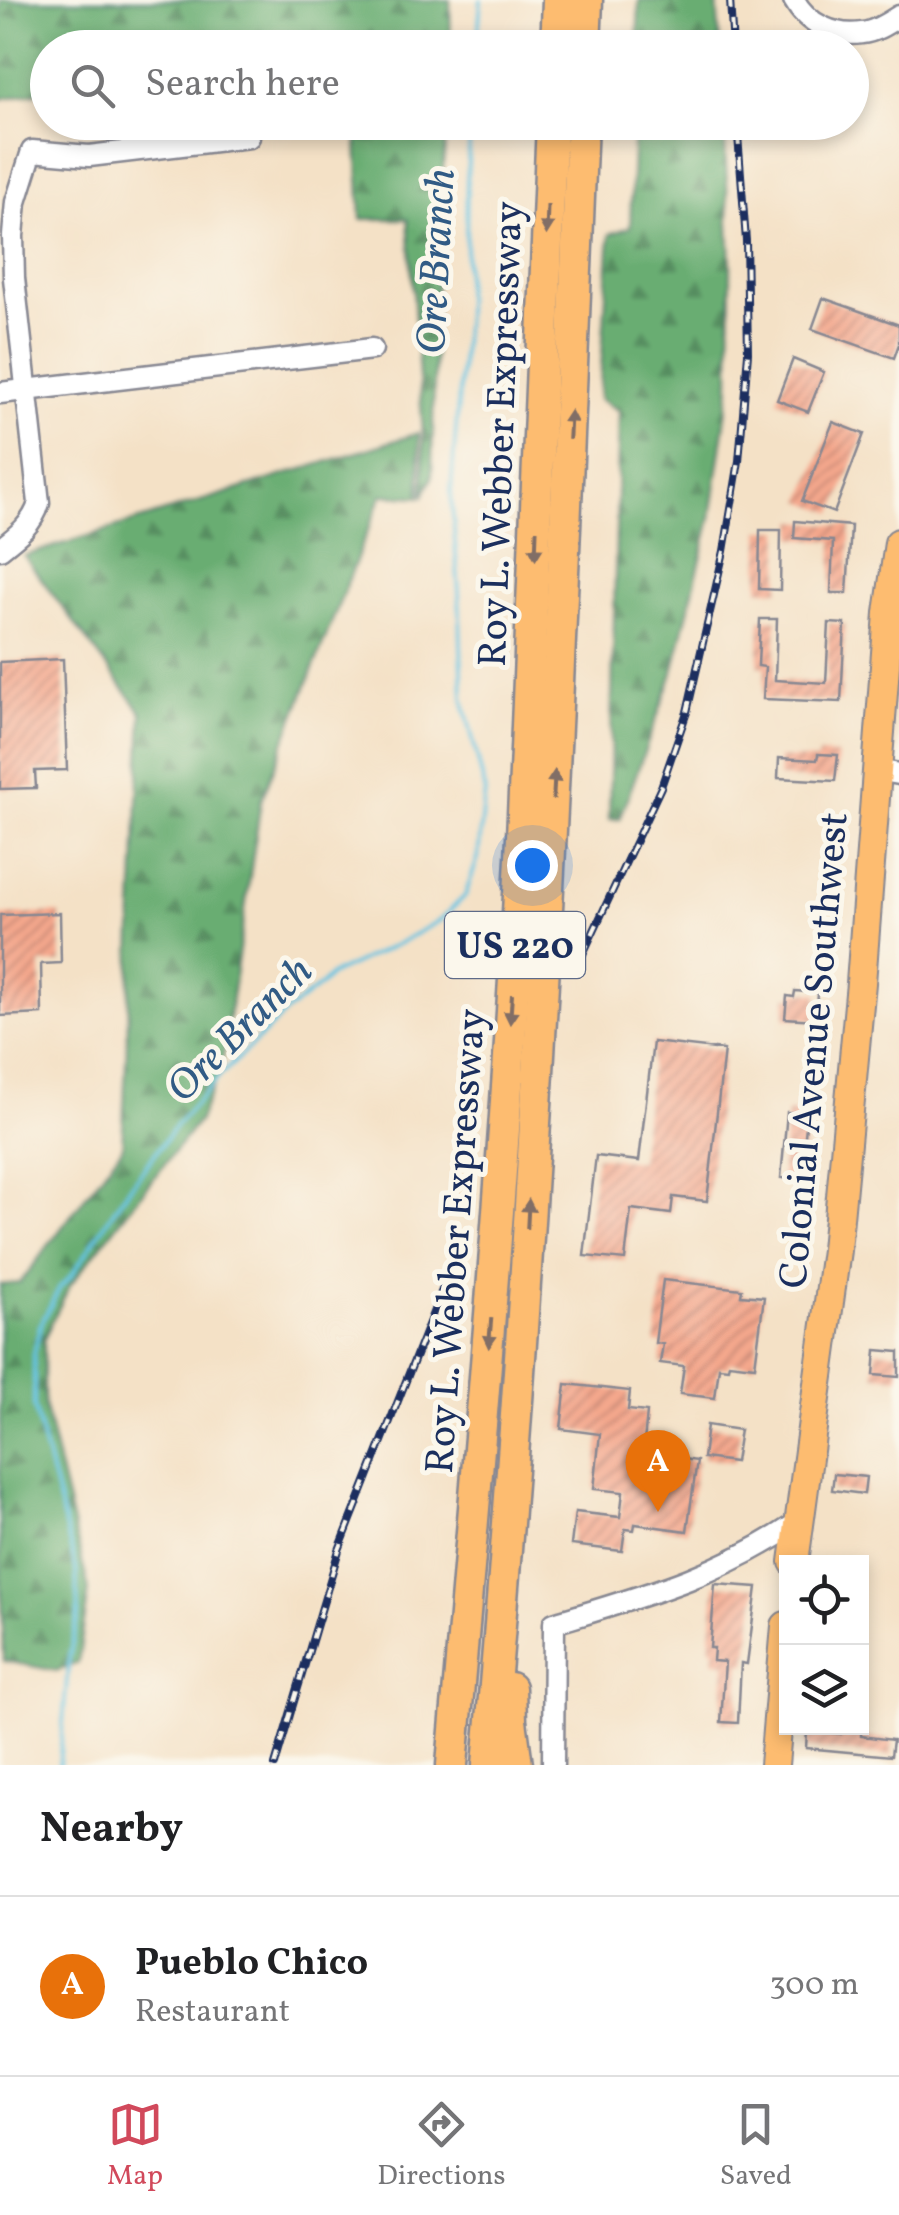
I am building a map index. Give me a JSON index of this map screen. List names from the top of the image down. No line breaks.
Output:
{"streets":{"highway":["Roy L. Webber Expressway","US 220"],"main road":["Colonial Avenue Southwest"]},"water":["Ore Branch"],"page":{"search":"Search here","pins":"A","heading":"Nearby","list":[{"mark":"A","name":"Pueblo Chico","note":"Restaurant","value":"300 m"}],"nav":["Map","Directions","Saved"]}}
